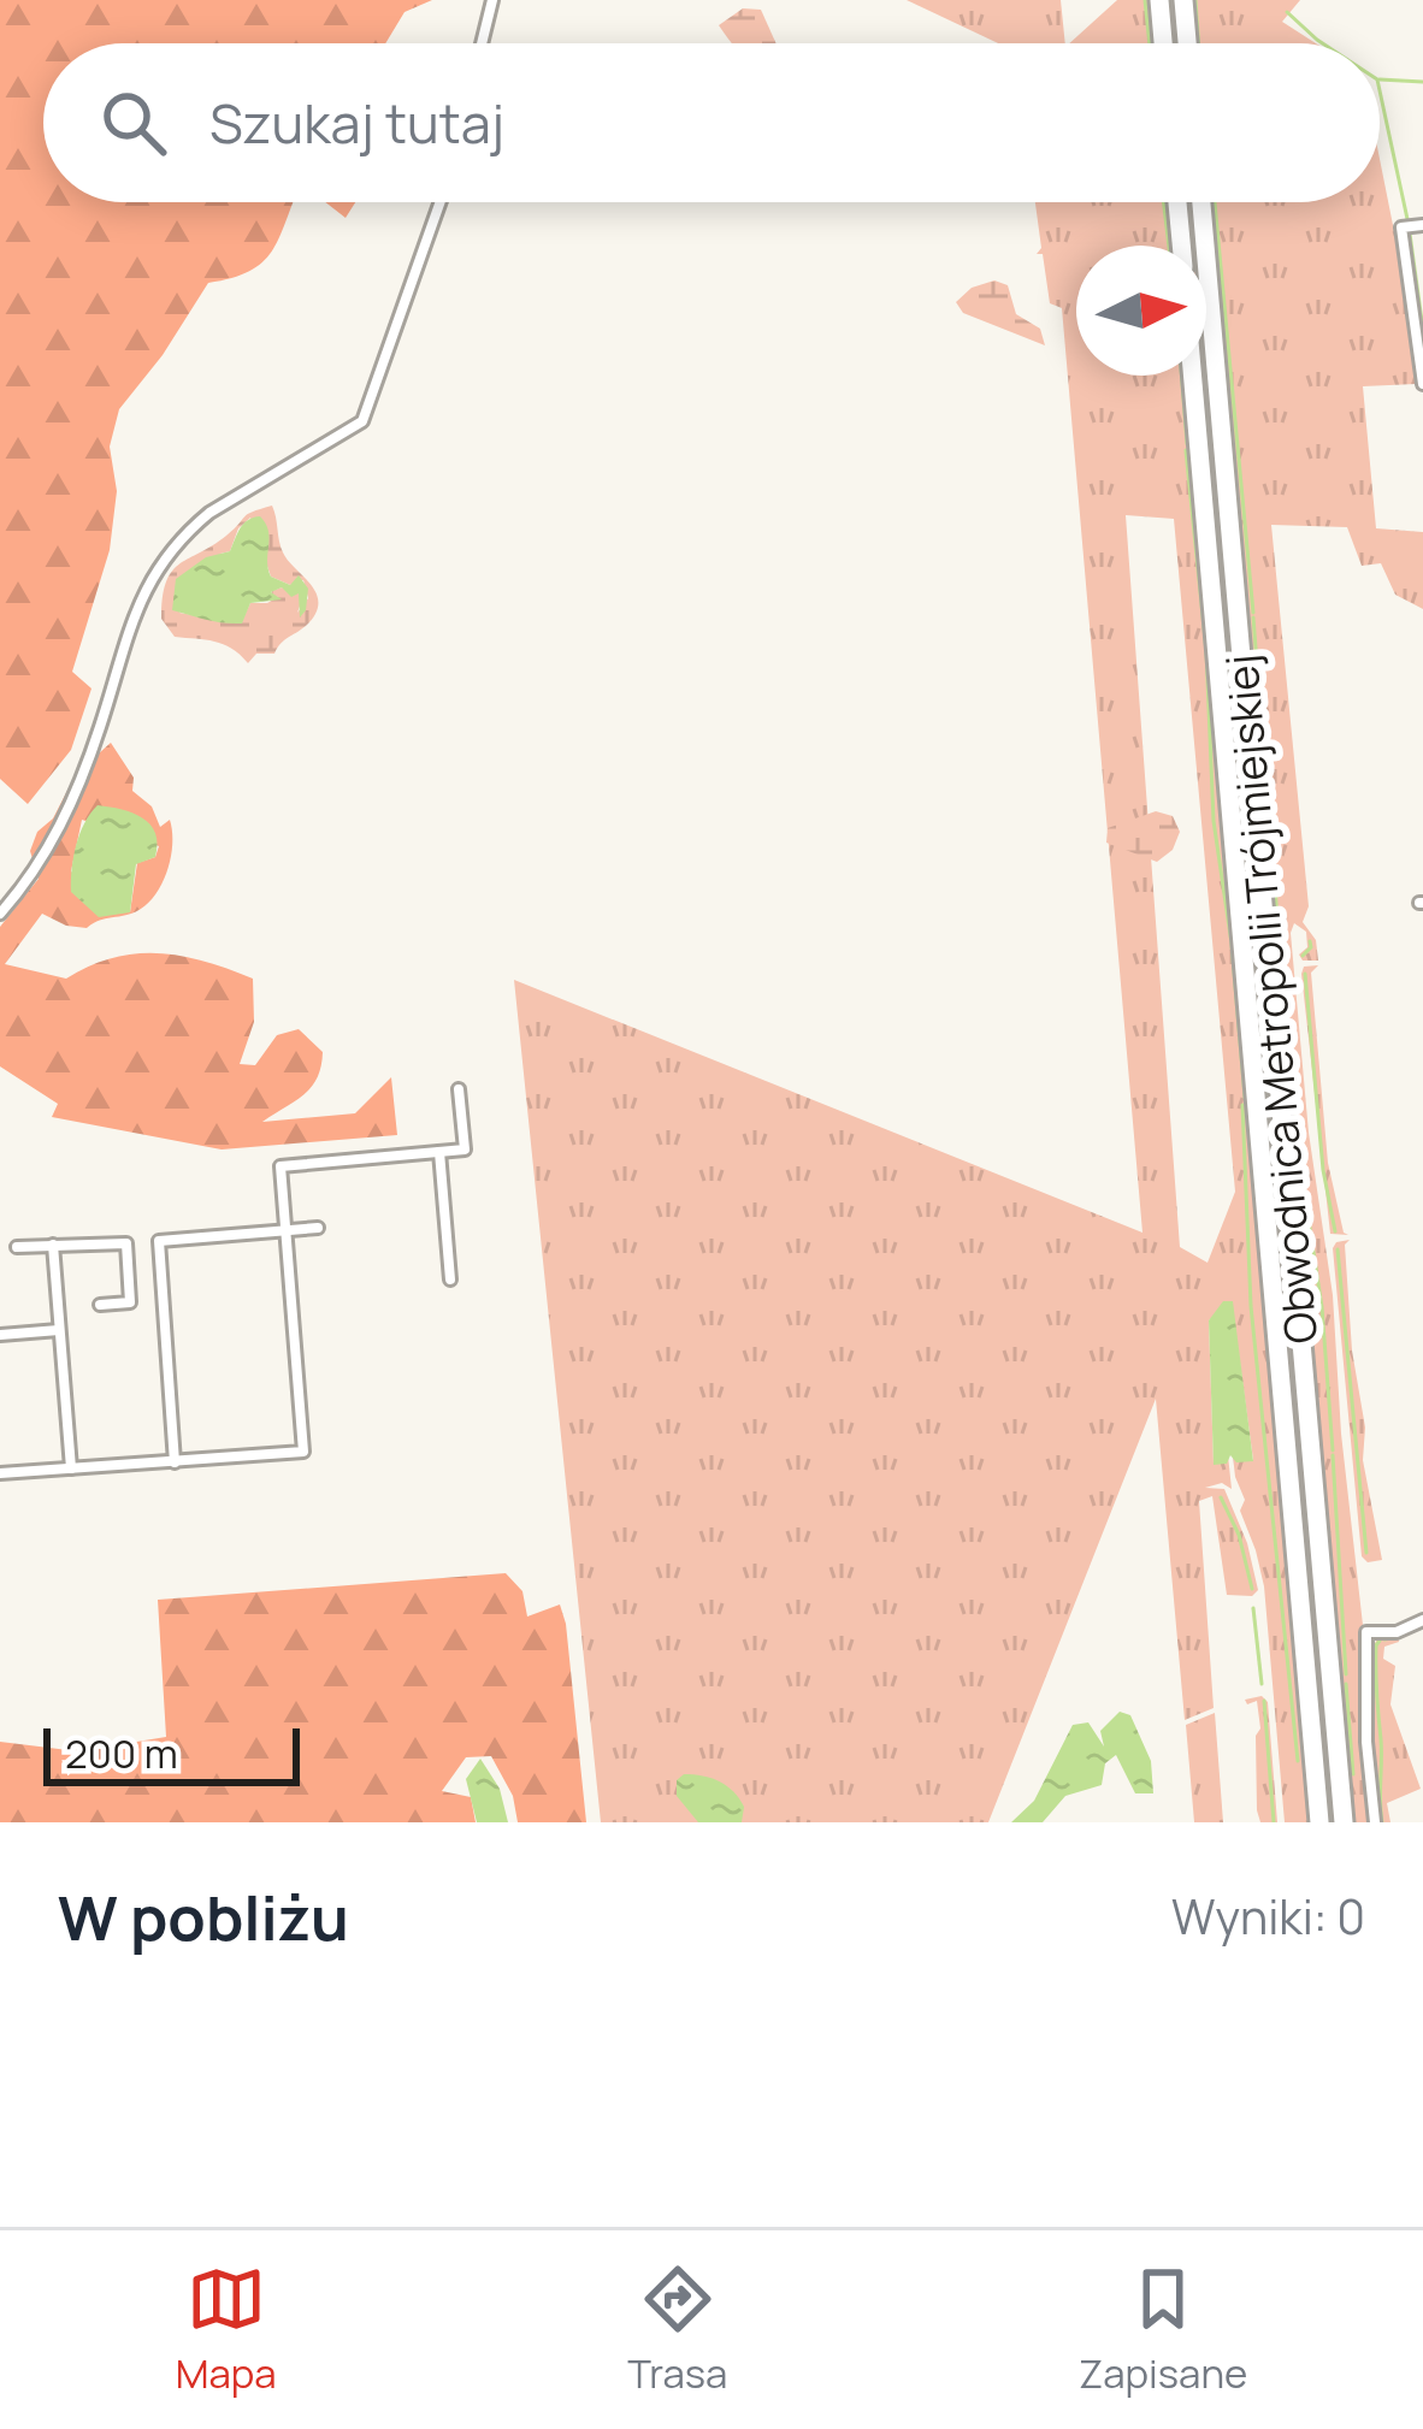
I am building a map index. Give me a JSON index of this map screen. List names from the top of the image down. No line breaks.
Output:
{"streets":{"highway":["Obwodnica Metropolii Trójmiejskiej"]},"scale_bar":"200 m","north":"right","page":{"search":"Szukaj tutaj","scale":"200 m","heading":["W pobliżu","Wyniki: 0"],"nav":["Mapa","Trasa","Zapisane"]}}
